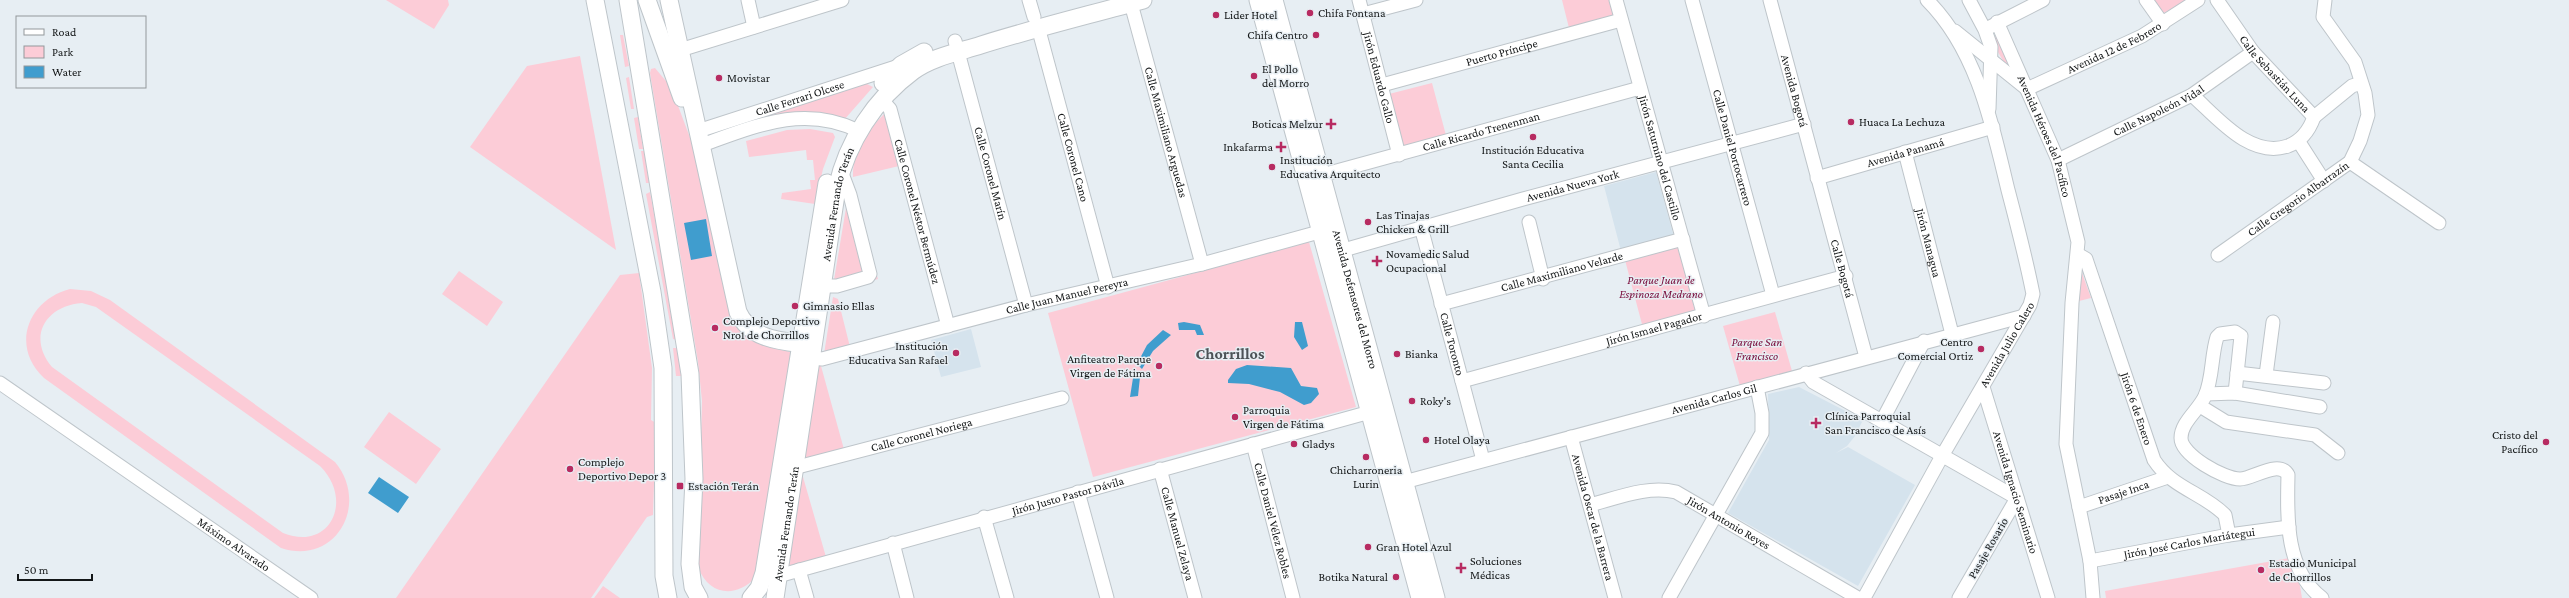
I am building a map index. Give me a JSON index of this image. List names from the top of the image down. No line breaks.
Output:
{"streets":{"main road":["Avenida Fernando Terán","Avenida Defensores del Morro"],"street":["Avenida 12 de Febrero","Puerto Príncipe","Calle Sebastián Luna","Jirón Eduardo Gallo","Avenida Bogotá","Calle Ferrari Olcese","Calle Napoleón Vidal","Calle Maximiliano Arguedas","Calle Ricardo Trenenman","Avenida Héroes del Pacífico","Calle Daniel Portocarrero","Avenida Panamá","Calle Coronel Cano","Jirón Saturnino del Castillo","Calle Coronel Marín","Avenida Nueva York","Calle Gregorio Albarrazín","Calle Coronel Néstor Bermúdez","Jirón Managua","Calle Bogotá","Calle Maximiliano Velarde","Calle Juan Manuel Pereyra","Jirón Ismael Pagador","Calle Toronto","Avenida Julio Calero","Avenida Carlos Gil","Jirón 6 de Enero","Calle Coronel Noriega","Avenida Ignacio Seminario","Pasaje Inca","Jirón Justo Pastor Dávila","Avenida Oscar de la Barrera","Calle Daniel Vélez Robles","Jirón Antonio Reyes","Calle Manuel Zelaya","Jirón José Carlos Mariátegui","Máximo Alvarado","Pasaje Rosario"]},"crossings":[["Avenida 12 de Febrero","Avenida Héroes del Pacífico"],["Avenida 12 de Febrero","Avenida Julio Calero"],["Puerto Príncipe","Jirón Eduardo Gallo"],["Puerto Príncipe","Jirón Saturnino del Castillo"],["Calle Sebastián Luna","Calle Napoleón Vidal"],["Jirón Eduardo Gallo","Calle Ricardo Trenenman"],["Avenida Bogotá","Avenida Panamá"],["Avenida Bogotá","Avenida Nueva York"],["Avenida Bogotá","Calle Bogotá"],["Calle Ferrari Olcese","Avenida Fernando Terán"],["Calle Napoleón Vidal","Avenida Héroes del Pacífico"],["Calle Maximiliano Arguedas","Avenida Fernando Terán"],["Calle Maximiliano Arguedas","Calle Juan Manuel Pereyra"],["Calle Ricardo Trenenman","Jirón Saturnino del Castillo"],["Calle Ricardo Trenenman","Avenida Defensores del Morro"],["Avenida Héroes del Pacífico","Avenida Julio Calero"],["Avenida Héroes del Pacífico","Jirón 6 de Enero"],["Avenida Héroes del Pacífico","Pasaje Inca"],["Avenida Héroes del Pacífico","Jirón José Carlos Mariátegui"],["Calle Daniel Portocarrero","Avenida Nueva York"],["Calle Daniel Portocarrero","Jirón Ismael Pagador"],["Avenida Panamá","Jirón Managua"],["Avenida Panamá","Calle Bogotá"],["Avenida Panamá","Avenida Julio Calero"],["Calle Coronel Cano","Avenida Fernando Terán"],["Calle Coronel Cano","Calle Juan Manuel Pereyra"],["Jirón Saturnino del Castillo","Avenida Nueva York"],["Jirón Saturnino del Castillo","Calle Maximiliano Velarde"],["Jirón Saturnino del Castillo","Jirón Ismael Pagador"],["Calle Coronel Marín","Avenida Fernando Terán"],["Calle Coronel Marín","Calle Juan Manuel Pereyra"],["Avenida Nueva York","Avenida Defensores del Morro"],["Avenida Nueva York","Calle Toronto"],["Avenida Fernando Terán","Calle Coronel Néstor Bermúdez"],["Avenida Fernando Terán","Calle Juan Manuel Pereyra"],["Avenida Fernando Terán","Calle Coronel Noriega"],["Avenida Fernando Terán","Jirón Justo Pastor Dávila"],["Calle Coronel Néstor Bermúdez","Calle Juan Manuel Pereyra"],["Jirón Managua","Avenida Carlos Gil"],["Calle Bogotá","Jirón Ismael Pagador"],["Calle Bogotá","Avenida Carlos Gil"],["Calle Maximiliano Velarde","Calle Toronto"],["Calle Juan Manuel Pereyra","Avenida Defensores del Morro"],["Avenida Defensores del Morro","Avenida Carlos Gil"],["Avenida Defensores del Morro","Jirón Justo Pastor Dávila"],["Jirón Ismael Pagador","Calle Toronto"],["Calle Toronto","Avenida Carlos Gil"],["Avenida Julio Calero","Avenida Carlos Gil"],["Avenida Julio Calero","Avenida Ignacio Seminario"],["Avenida Carlos Gil","Avenida Oscar de la Barrera"],["Jirón 6 de Enero","Pasaje Inca"],["Jirón 6 de Enero","Jirón José Carlos Mariátegui"],["Avenida Ignacio Seminario","Pasaje Rosario"],["Jirón Justo Pastor Dávila","Calle Daniel Vélez Robles"],["Jirón Justo Pastor Dávila","Calle Manuel Zelaya"],["Avenida Oscar de la Barrera","Jirón Antonio Reyes"]],"districts":["Chorrillos"],"parks":["Parque Juan de Espinoza Medrano","Parque San Francisco"],"places":{"other":["Chifa Fontana","Lider Hotel","Chifa Centro","El Pollo del Morro","Movistar","Huaca La Lechuza","Institución Educativa Santa Cecilia","Institución Educativa Arquitecto","Las Tinajas Chicken & Grill","Gimnasio Ellas","Complejo Deportivo Nro1 de Chorrillos","Centro Comercial Ortiz","Institución Educativa San Rafael","Bianka","Anfiteatro Parque Virgen de Fátima","Roky's","Parroquia Virgen de Fátima","Hotel Olaya","Cristo del Pacífico","Gladys","Chicharroneria Lurin","Complejo Deportivo Depor 3","Gran Hotel Azul","Estadio Municipal de Chorrillos","Botika Natural"],"health":["Boticas Melzur","Inkafarma","Novamedic Salud Ocupacional","Clínica Parroquial San Francisco de Asís","Soluciones Médicas"],"transit":["Estación Terán"]},"legend":["Road","Park","Water"],"scale_bar":"50 m"}
